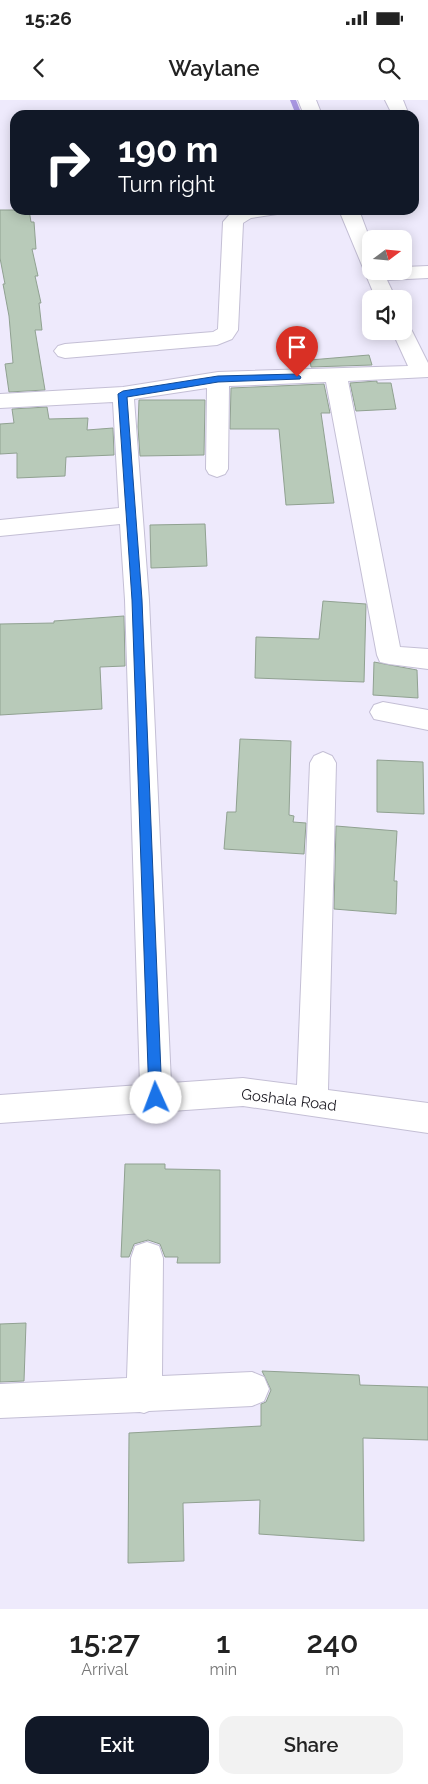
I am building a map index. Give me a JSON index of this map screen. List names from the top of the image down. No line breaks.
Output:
{"streets":{"street":["Goshala Road"]},"north":"right","page":{"status":"15:26","header":"Waylane","turn":["190 m","Turn right"],"eta":["15:27","Arrival","1","min","240","m"],"buttons":["Exit","Share"]}}
